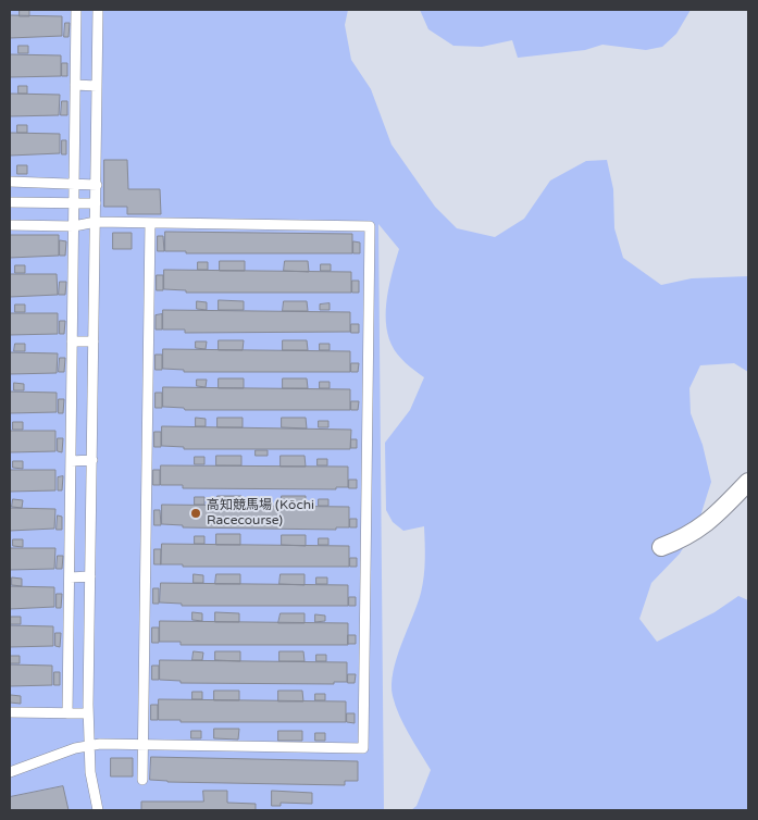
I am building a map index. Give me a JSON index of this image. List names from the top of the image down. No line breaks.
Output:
{"places":["高知競馬場 (Kōchi Racecourse)"]}
